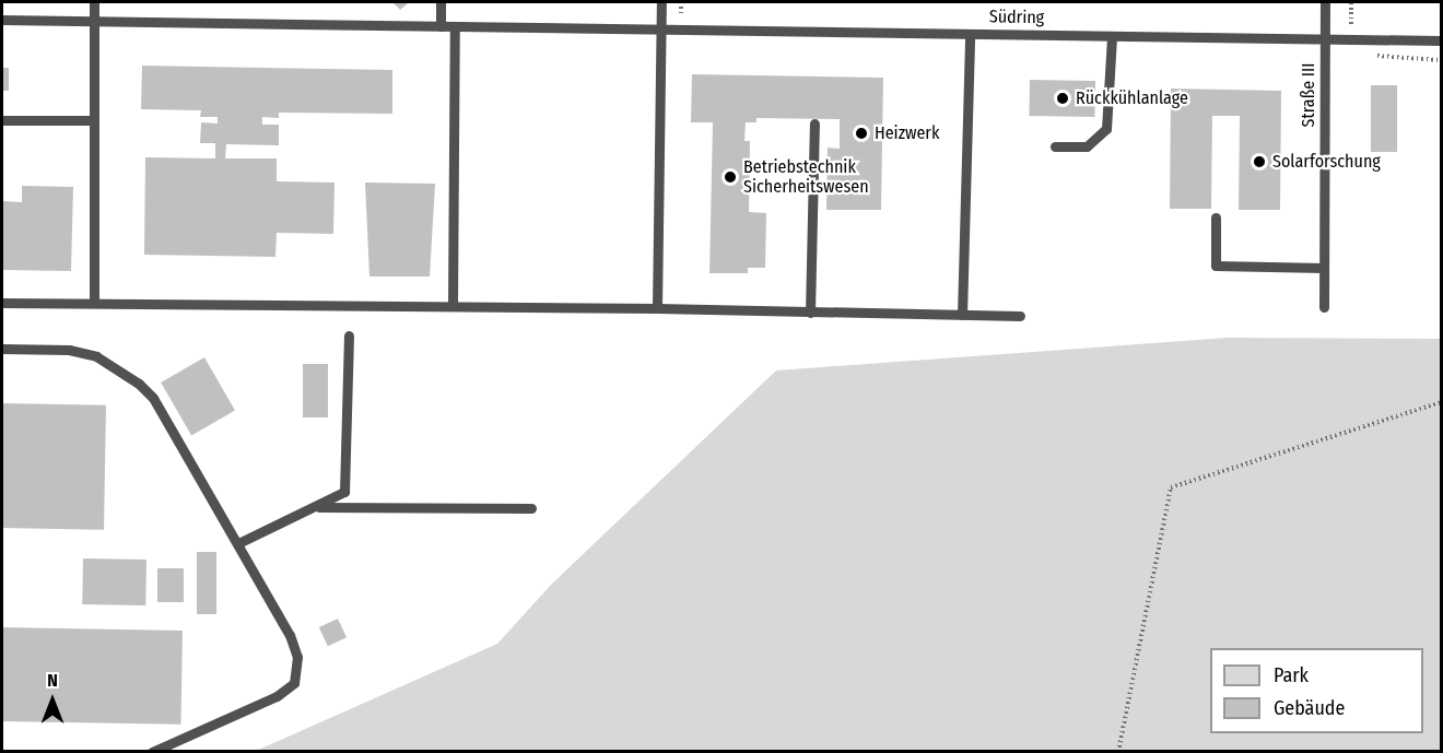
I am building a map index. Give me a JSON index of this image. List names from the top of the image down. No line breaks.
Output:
{"streets":{"lane":["Südring","Straße III"]},"crossings":[["Südring","Straße III"]],"places":["Rückkühlanlage","Heizwerk","Solarforschung","Betriebstechnik Sicherheitswesen"],"legend":["Park","Gebäude"],"north":"top"}
